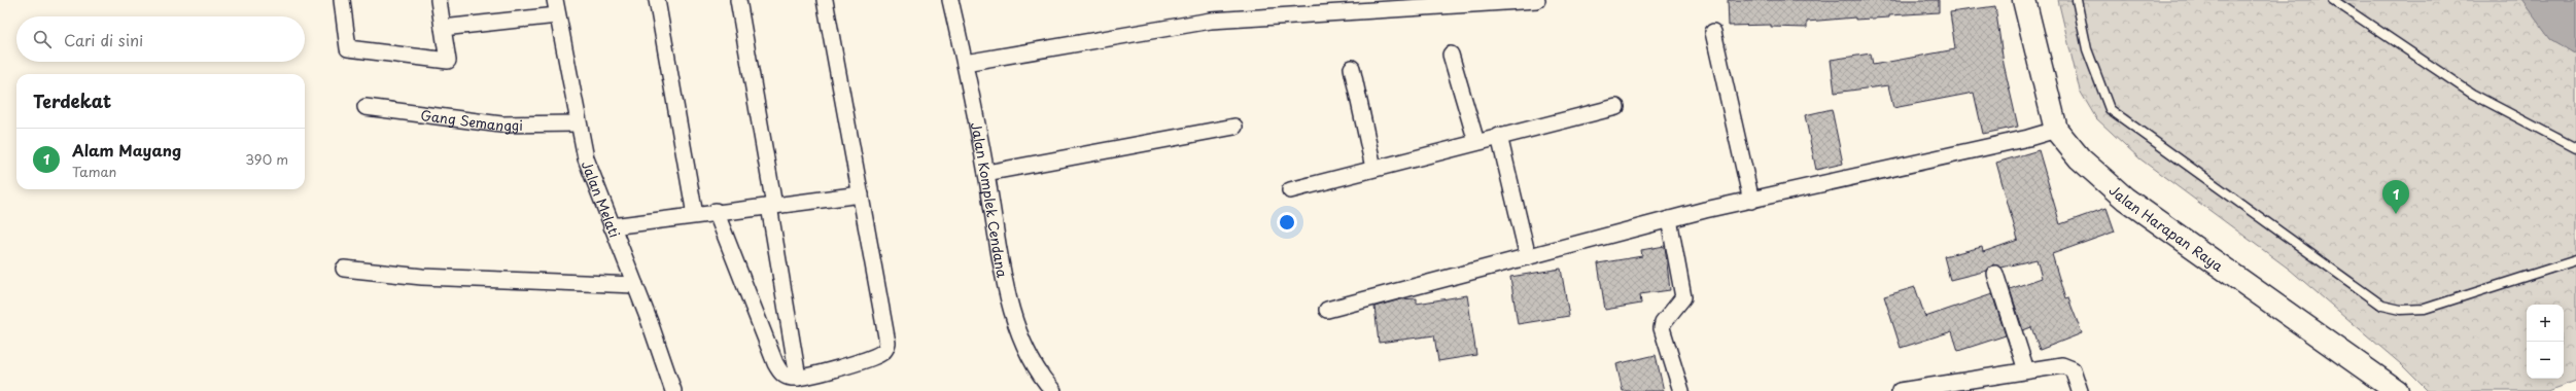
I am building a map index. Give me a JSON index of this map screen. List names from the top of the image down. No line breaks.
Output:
{"streets":{"main road":["Jalan Harapan Raya"],"street":["Gang Semanggi","Jalan Melati","Jalan Komplek Cendana"]},"crossings":[["Gang Semanggi","Jalan Melati"]],"page":{"search":"Cari di sini","heading":"Terdekat","list":[{"mark":"1","name":"Alam Mayang","note":"Taman","value":"390 m"}],"pins":"1","map_buttons":["+","−"]}}
